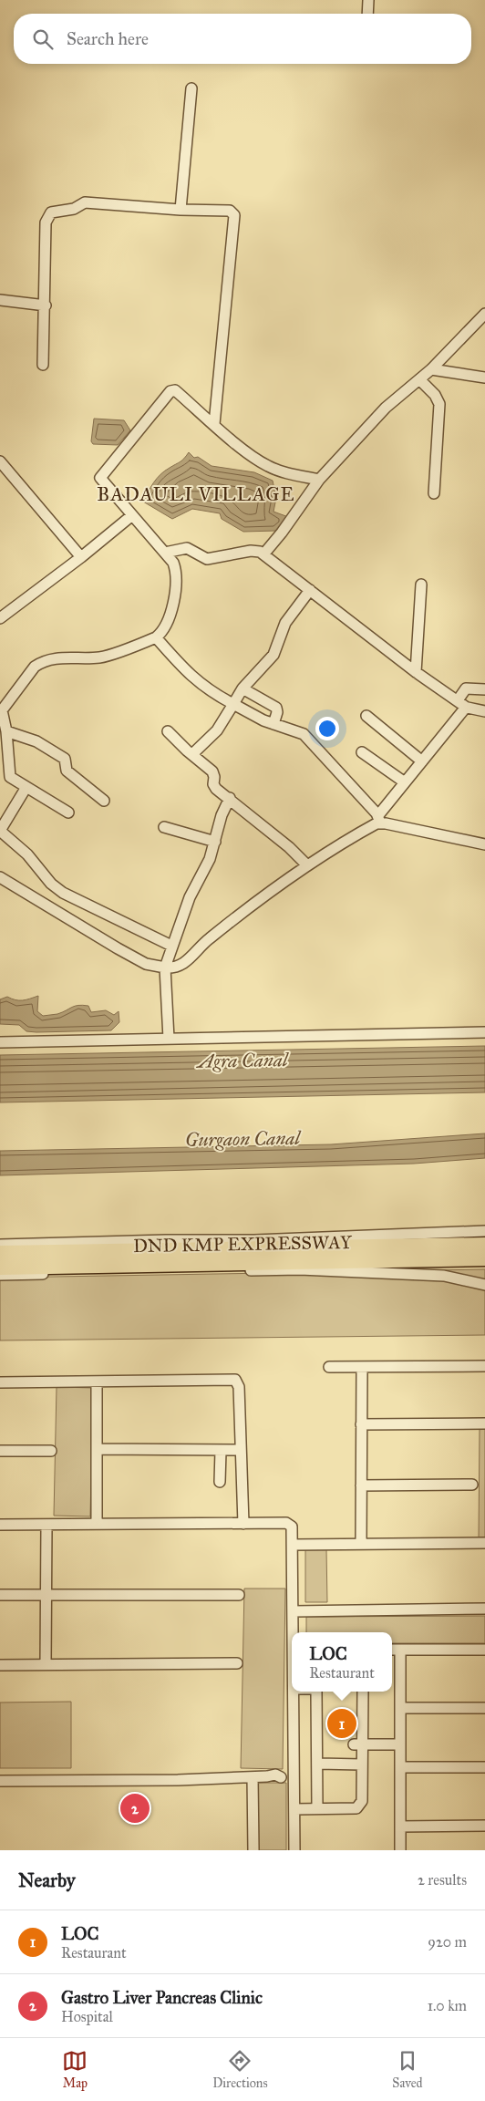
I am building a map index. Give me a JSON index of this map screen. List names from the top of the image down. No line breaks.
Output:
{"streets":{"highway":["DND KMP EXPRESSWAY"]},"districts":["BADAULI VILLAGE"],"water":["Agra Canal","Gurgaon Canal"],"page":{"search":"Search here","popup":["LOC","Restaurant"],"pins":["1","2"],"heading":["Nearby","2 results"],"list":[{"mark":"1","name":"LOC","note":"Restaurant","value":"920 m"},{"mark":"2","name":"Gastro Liver Pancreas Clinic","note":"Hospital","value":"1.0 km"}],"nav":["Map","Directions","Saved"]}}
